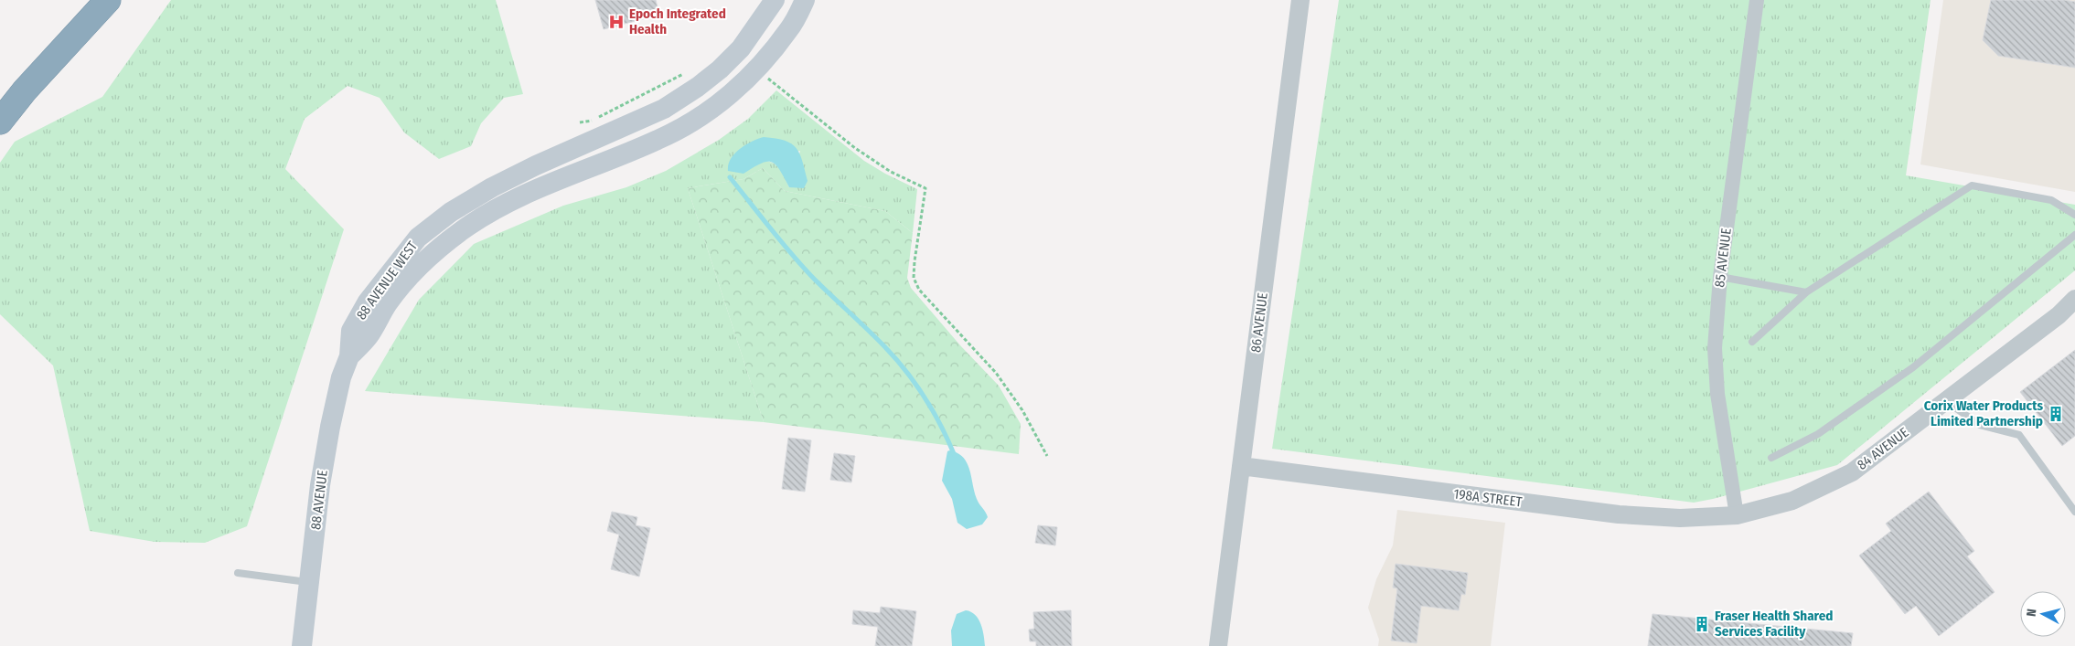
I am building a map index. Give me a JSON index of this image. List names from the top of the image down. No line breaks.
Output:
{"streets":{"main road":["88 AVENUE WEST","88 AVENUE"],"street":["85 AVENUE","86 AVENUE","84 AVENUE","198A STREET"]},"crossings":[["85 AVENUE","84 AVENUE"],["85 AVENUE","198A STREET"],["88 AVENUE WEST","88 AVENUE"],["86 AVENUE","198A STREET"],["84 AVENUE","198A STREET"]],"places":{"hospital":["Epoch Integrated Health"],"building":["Corix Water Products Limited Partnership","Fraser Health Shared Services Facility"]},"north":"left"}
